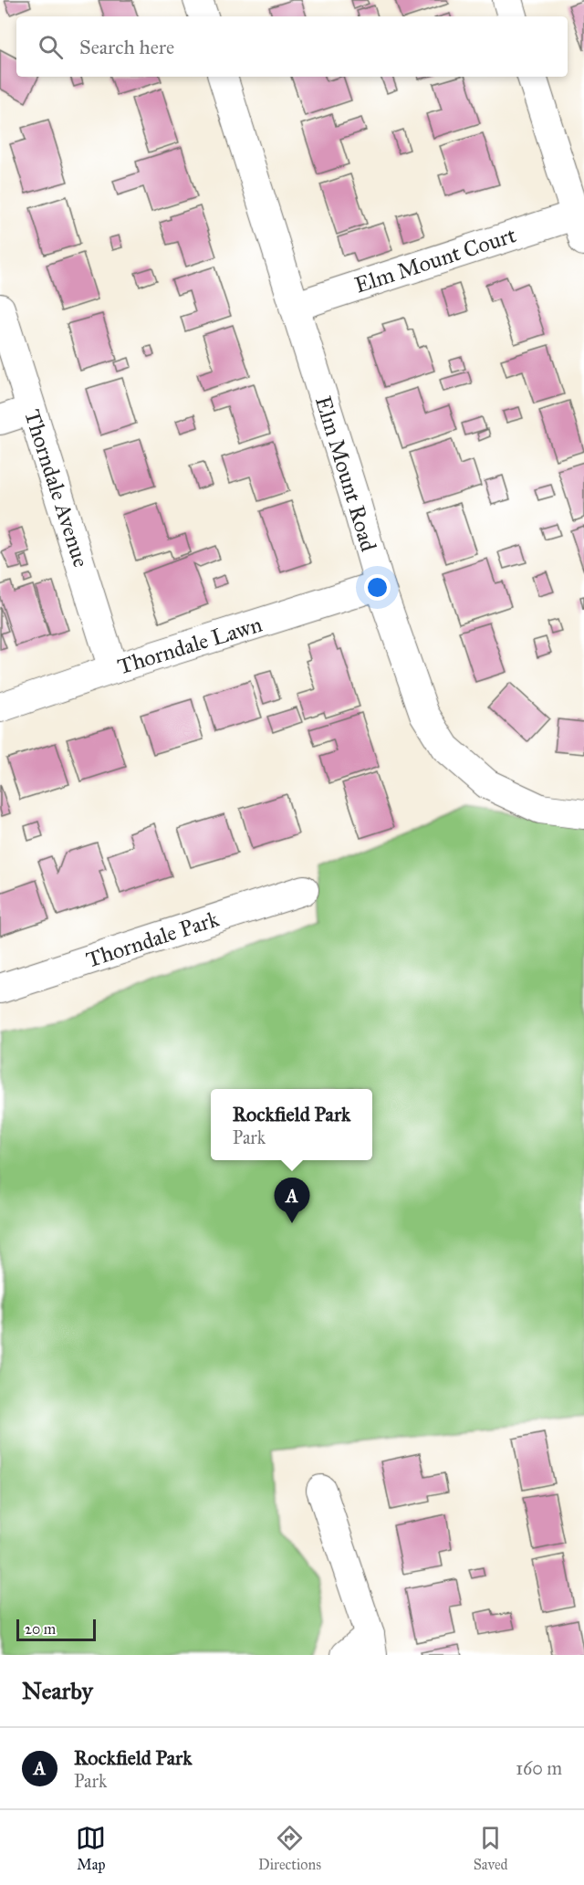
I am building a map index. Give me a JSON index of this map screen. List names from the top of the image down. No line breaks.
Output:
{"streets":{"street":["Elm Mount Court","Elm Mount Road","Thorndale Avenue","Thorndale Lawn","Thorndale Park"]},"crossings":[["Elm Mount Court","Elm Mount Road"],["Elm Mount Road","Thorndale Lawn"],["Thorndale Avenue","Thorndale Lawn"]],"scale_bar":"20 m","page":{"search":"Search here","popup":["Rockfield Park","Park"],"pins":"A","scale":"20 m","heading":"Nearby","list":[{"mark":"A","name":"Rockfield Park","note":"Park","value":"160 m"}],"nav":["Map","Directions","Saved"]}}
